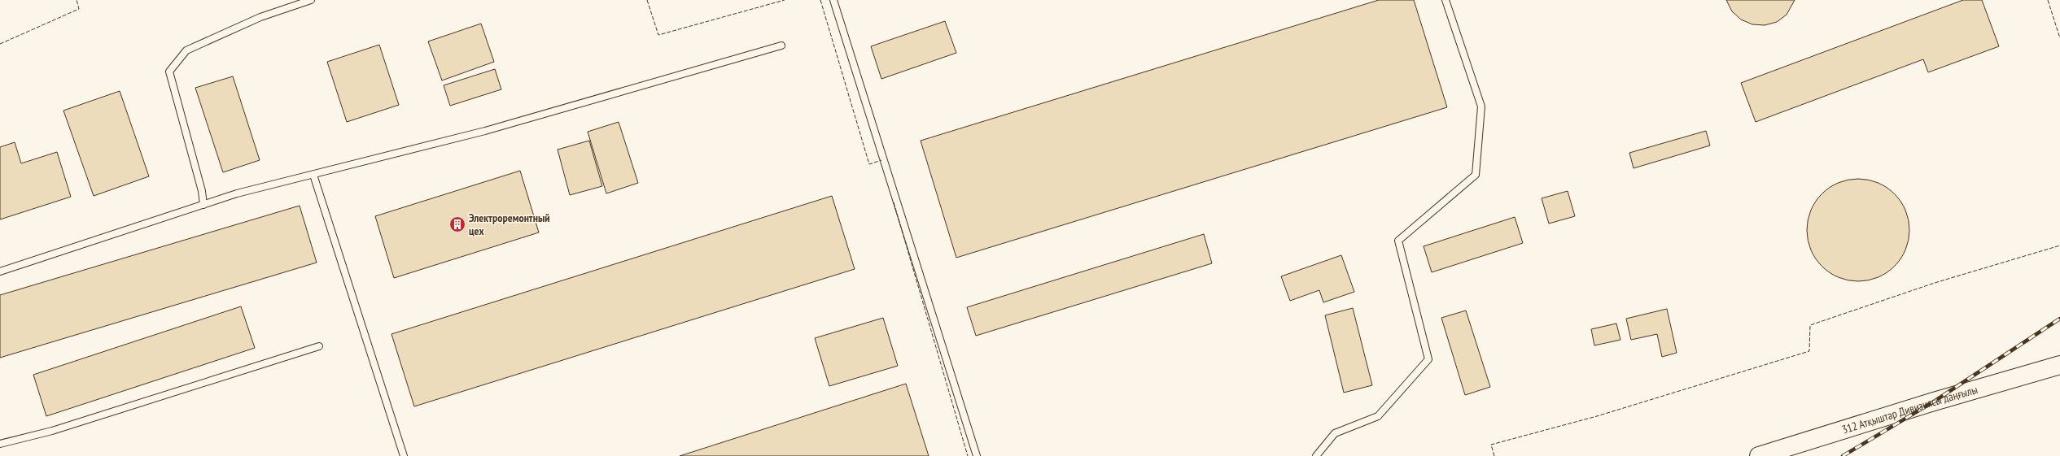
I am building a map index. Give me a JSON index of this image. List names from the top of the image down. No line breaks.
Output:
{"streets":{"highway":["312 Атқыштар Дивизиясы даңғылы"]},"places":{"building":["Электроремонтный цех"]}}
